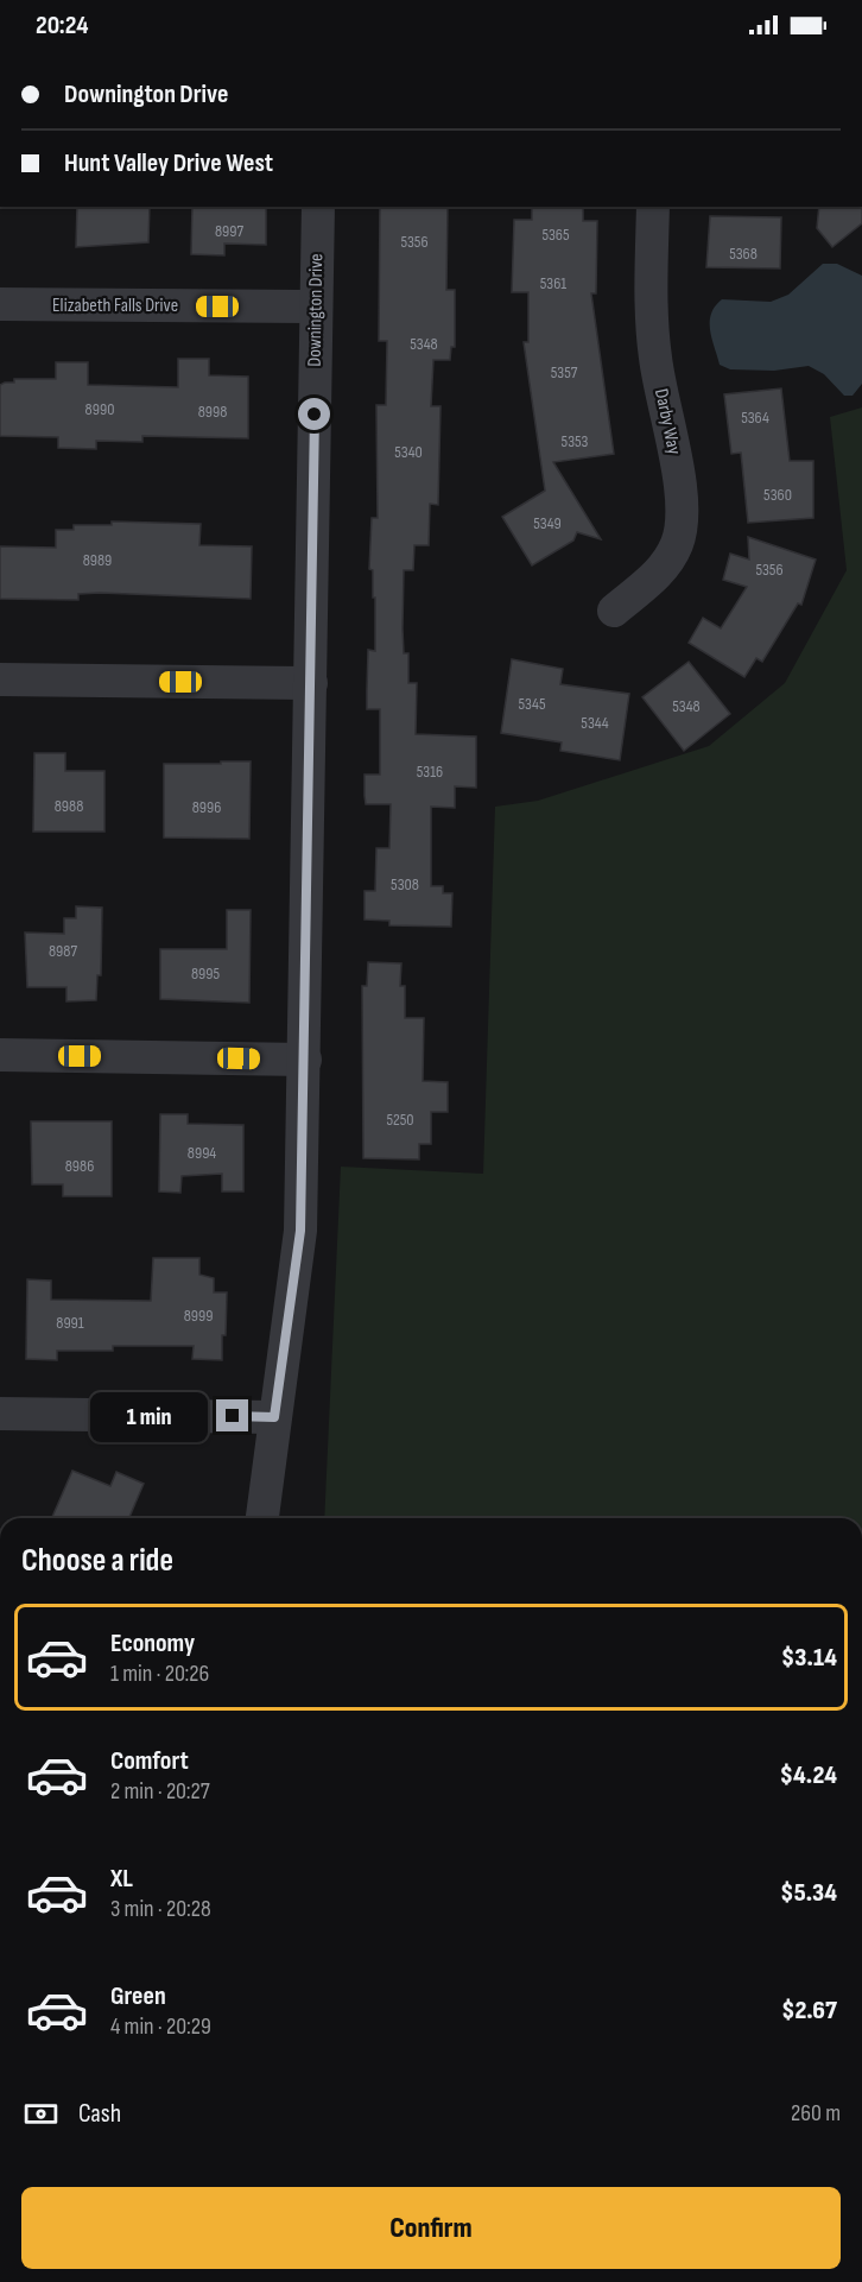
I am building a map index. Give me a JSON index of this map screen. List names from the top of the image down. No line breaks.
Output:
{"streets":{"street":["Elizabeth Falls Drive","Downington Drive","Darby Way"]},"crossings":[["Elizabeth Falls Drive","Downington Drive"]],"house_numbers":["8997","5365","5356","5368","5361","5348","5357","8990","8998","5364","5353","5340","5360","5349","8989","5356","5345","5348","5344","5316","8988","8996","5308","8987","8995","5250","8994","8986","8999","8991"],"page":{"status":"20:24","banner":["Downington Drive","Hunt Valley Drive West"],"bubble":"1 min","heading":"Choose a ride","list":[{"name":"Economy","note":"1 min · 20:26","value":"$3.14"},{"name":"Comfort","note":"2 min · 20:27","value":"$4.24"},{"name":"XL","note":"3 min · 20:28","value":"$5.34"},{"name":"Green","note":"4 min · 20:29","value":"$2.67"}],"pay":["Cash","260 m"],"buttons":"Confirm"}}
